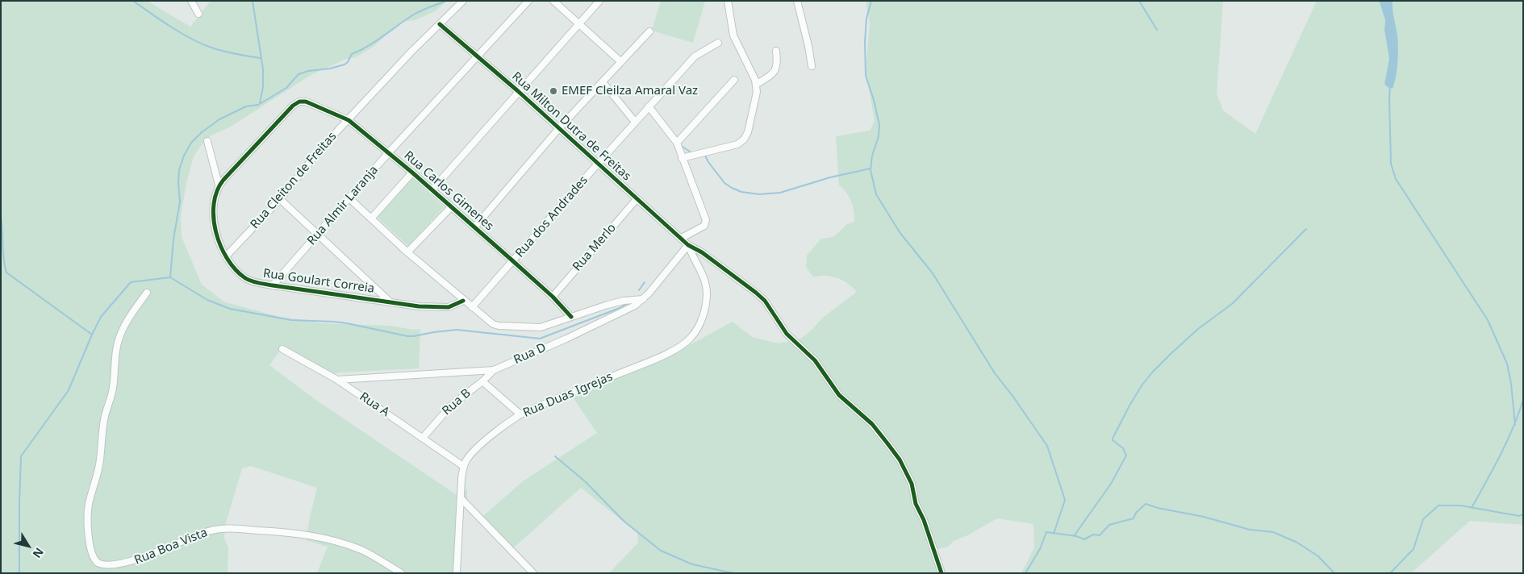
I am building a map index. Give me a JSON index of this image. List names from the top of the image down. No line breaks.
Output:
{"streets":{"street":["Rua Milton Dutra de Freitas","Rua Cleiton de Freitas","Rua Carlos Gimenes","Rua Almir Laranja","Rua dos Andrades","Rua Merlo","Rua Goulart Correia","Rua D","Rua Duas Igrejas","Rua B","Rua A","Rua Boa Vista"]},"crossings":[["Rua Milton Dutra de Freitas","Rua Cleiton de Freitas"],["Rua Milton Dutra de Freitas","Rua Almir Laranja"],["Rua Milton Dutra de Freitas","Rua dos Andrades"],["Rua Milton Dutra de Freitas","Rua Merlo"],["Rua Milton Dutra de Freitas","Rua D"],["Rua Milton Dutra de Freitas","Rua Duas Igrejas"],["Rua Cleiton de Freitas","Rua Carlos Gimenes"],["Rua Cleiton de Freitas","Rua Goulart Correia"],["Rua Carlos Gimenes","Rua Almir Laranja"],["Rua Carlos Gimenes","Rua dos Andrades"],["Rua Carlos Gimenes","Rua Merlo"],["Rua Carlos Gimenes","Rua Goulart Correia"],["Rua Almir Laranja","Rua Goulart Correia"],["Rua D","Rua Duas Igrejas"],["Rua D","Rua B"],["Rua D","Rua A"],["Rua Duas Igrejas","Rua A"],["Rua B","Rua A"]],"places":["EMEF Cleilza Amaral Vaz"],"north":"bottom right"}
